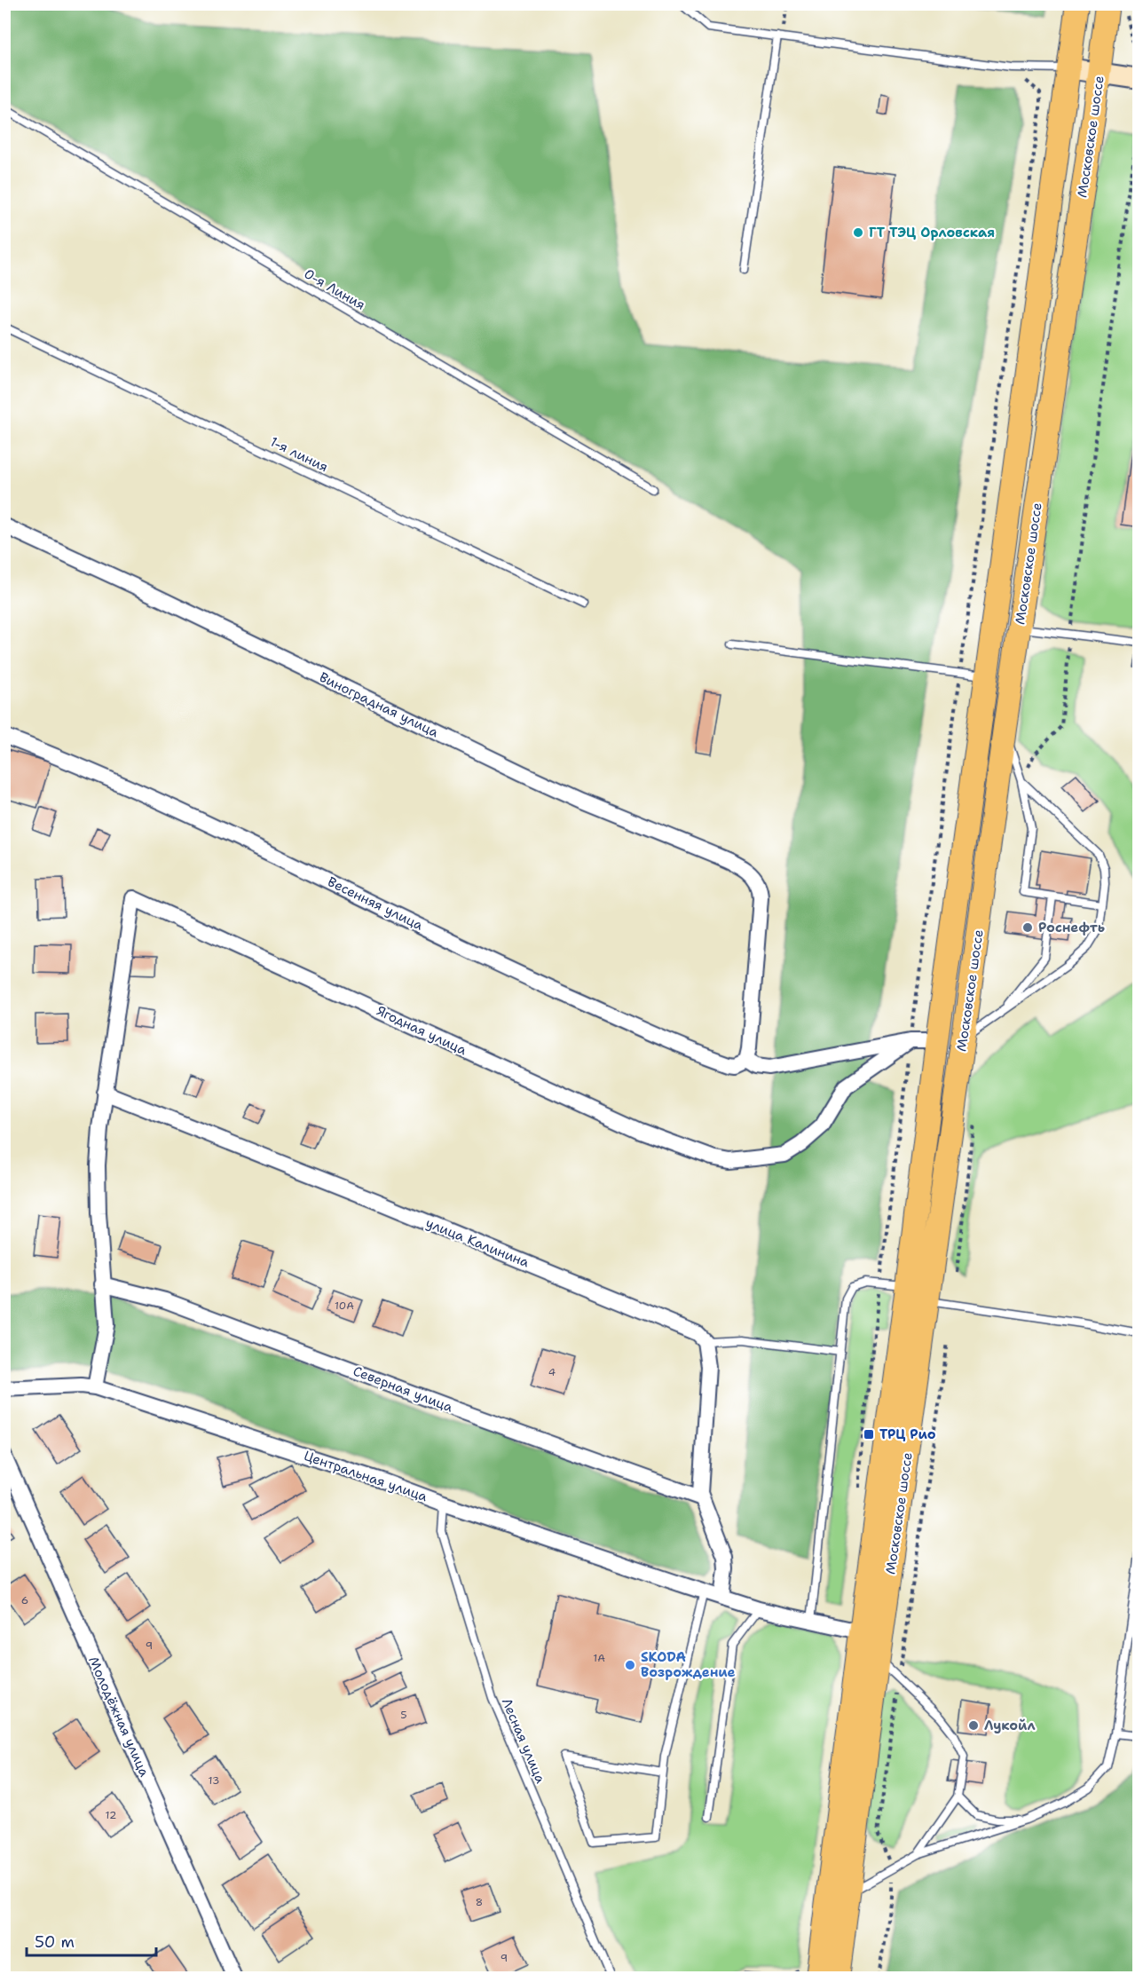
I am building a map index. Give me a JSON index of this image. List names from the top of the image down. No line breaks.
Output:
{"streets":{"main road":["Московское шоссе"],"street":["Виноградная улица","Весенняя улица","Ягодная улица","улица Калинина","Северная улица","Центральная улица","Молодёжная улица"],"lane":["0-я Линия","1-я линия","Лесная улица"]},"crossings":[["Московское шоссе","Центральная улица"],["Виноградная улица","Весенняя улица"],["Ягодная улица","улица Калинина"],["Центральная улица","Лесная улица"]],"places":{"other":["ГТ ТЭЦ Орловская","Роснефть","SKODA Возрождение","Лукойл"],"transit":["ТРЦ Рио"]},"house_numbers":["10А","4","6","9","1А","5","13","12","8","9"],"scale_bar":"50 m"}
